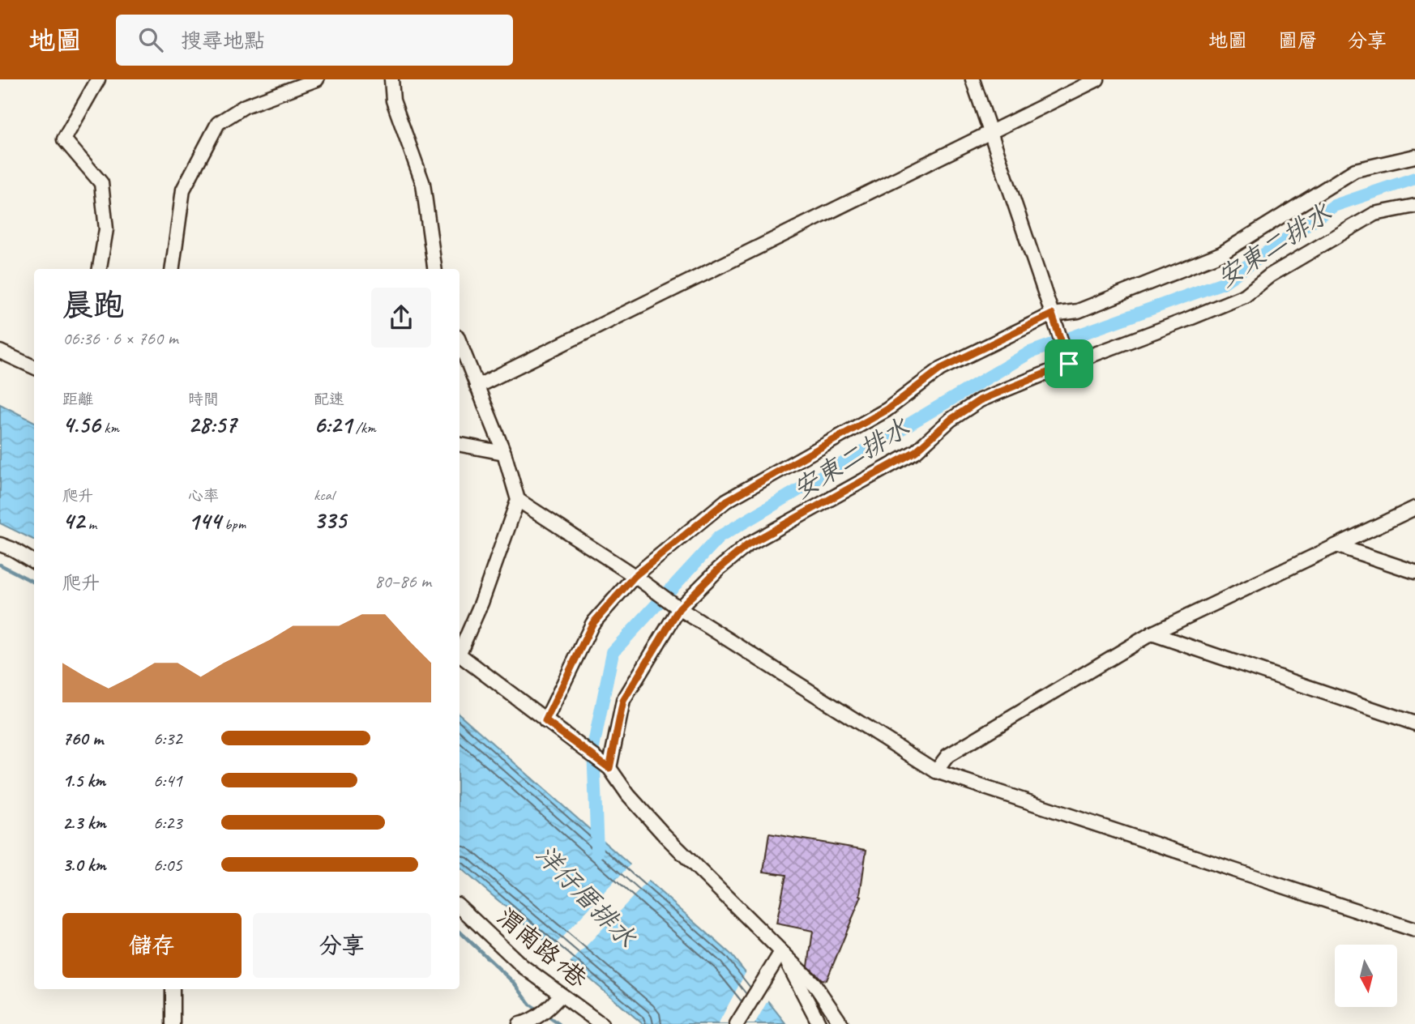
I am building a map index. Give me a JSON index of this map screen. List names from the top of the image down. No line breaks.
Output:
{"streets":{"street":["渭南路1巷"]},"water":["安東二排水","洋仔厝排水"],"north":"bottom","page":{"header":"地圖","search":"搜尋地點","nav":["地圖","圖層","分享"],"heading":["晨跑","06:36 · 6 × 760 m"],"stats":[["距離","4.56 km"],["時間","28:57"],["配速","6:21 /km"],["爬升","42 m"],["心率","144 bpm"],["kcal","335"]],"chart":["爬升","80–86 m"],"list":[{"name":"760 m","note":"6:32"},{"name":"1.5 km","note":"6:41"},{"name":"2.3 km","note":"6:23"},{"name":"3.0 km","note":"6:05"}],"buttons":["儲存","分享"]}}
